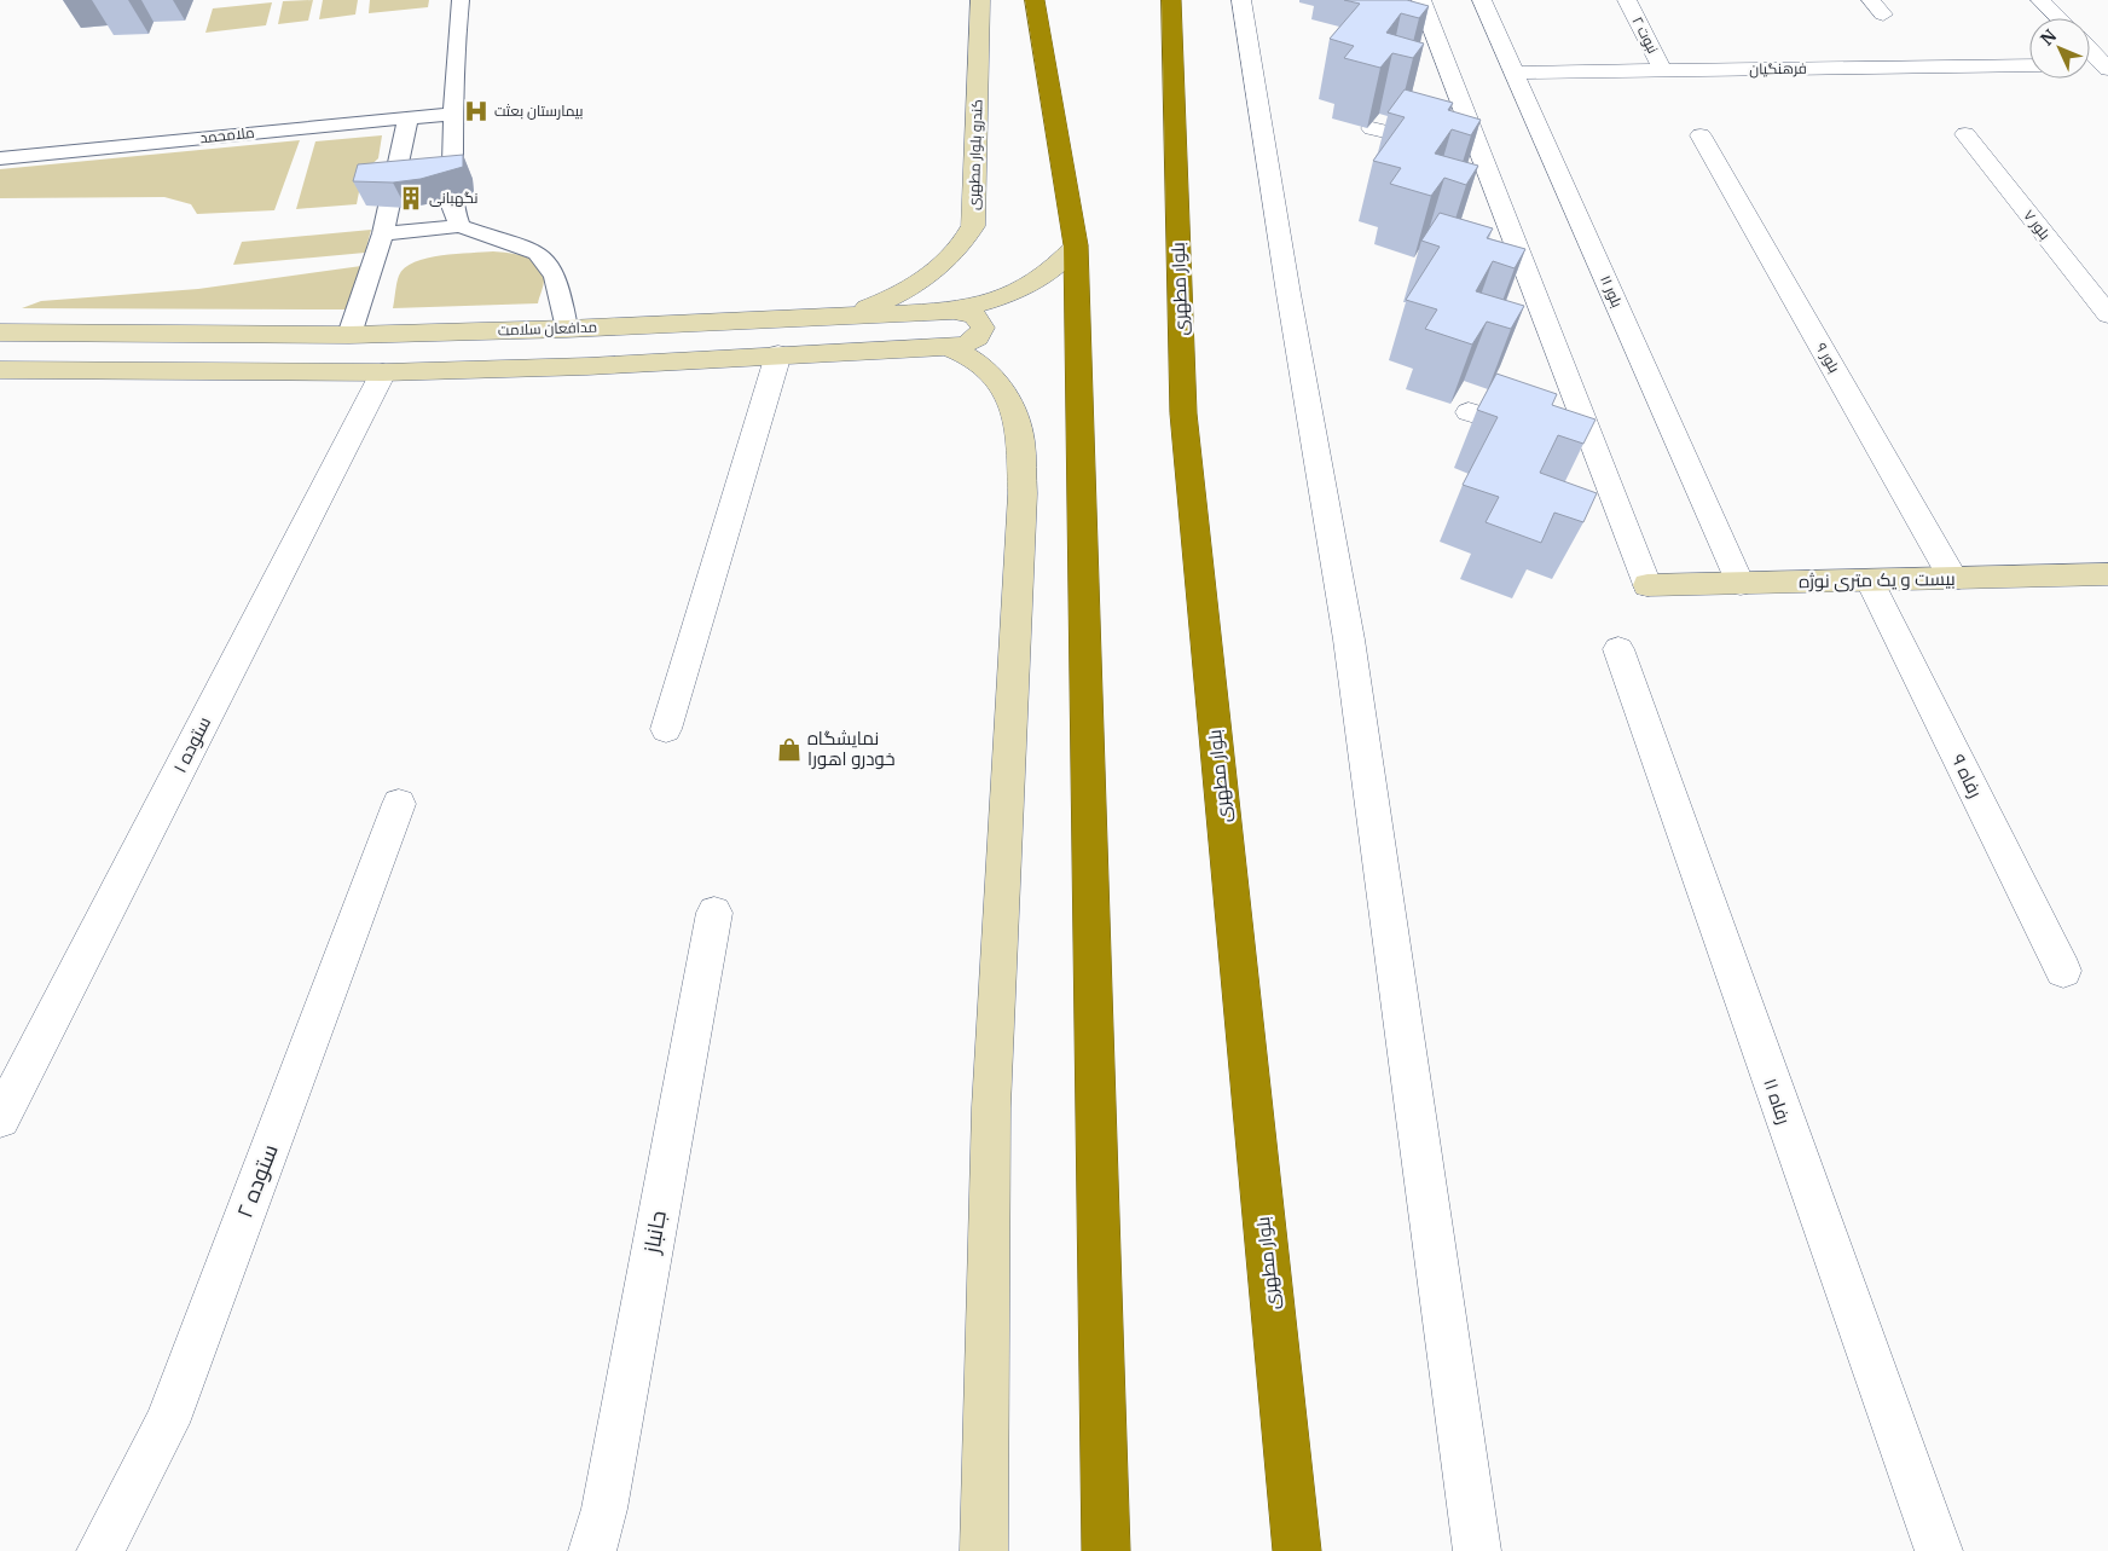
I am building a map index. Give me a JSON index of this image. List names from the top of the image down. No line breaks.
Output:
{"streets":{"highway":["بلوار مطهری"],"main road":["کندرو بلوار مطهری","مدافعان سلامت","بیست و یک متری نوژه"],"street":["نبوت ۲","فرهنگیان","بلور ۷","بلور ۱۱","بلور ۹","ستوده ۱","رفاه ۹","رفاه ۱۱","ستوده ۲","جانباز"],"lane":["ملامحمد"]},"crossings":[["نبوت ۲","فرهنگیان"],["فرهنگیان","بلور ۱۱"],["کندرو بلوار مطهری","مدافعان سلامت"],["بلور ۱۱","بیست و یک متری نوژه"],["بلور ۹","بیست و یک متری نوژه"],["بیست و یک متری نوژه","رفاه ۹"]],"places":{"hospital":["بیمارستان بعثت"],"building":["نگهبانی"],"shop":["نمایشگاه خودرو اهورا"]},"north":"top left"}
